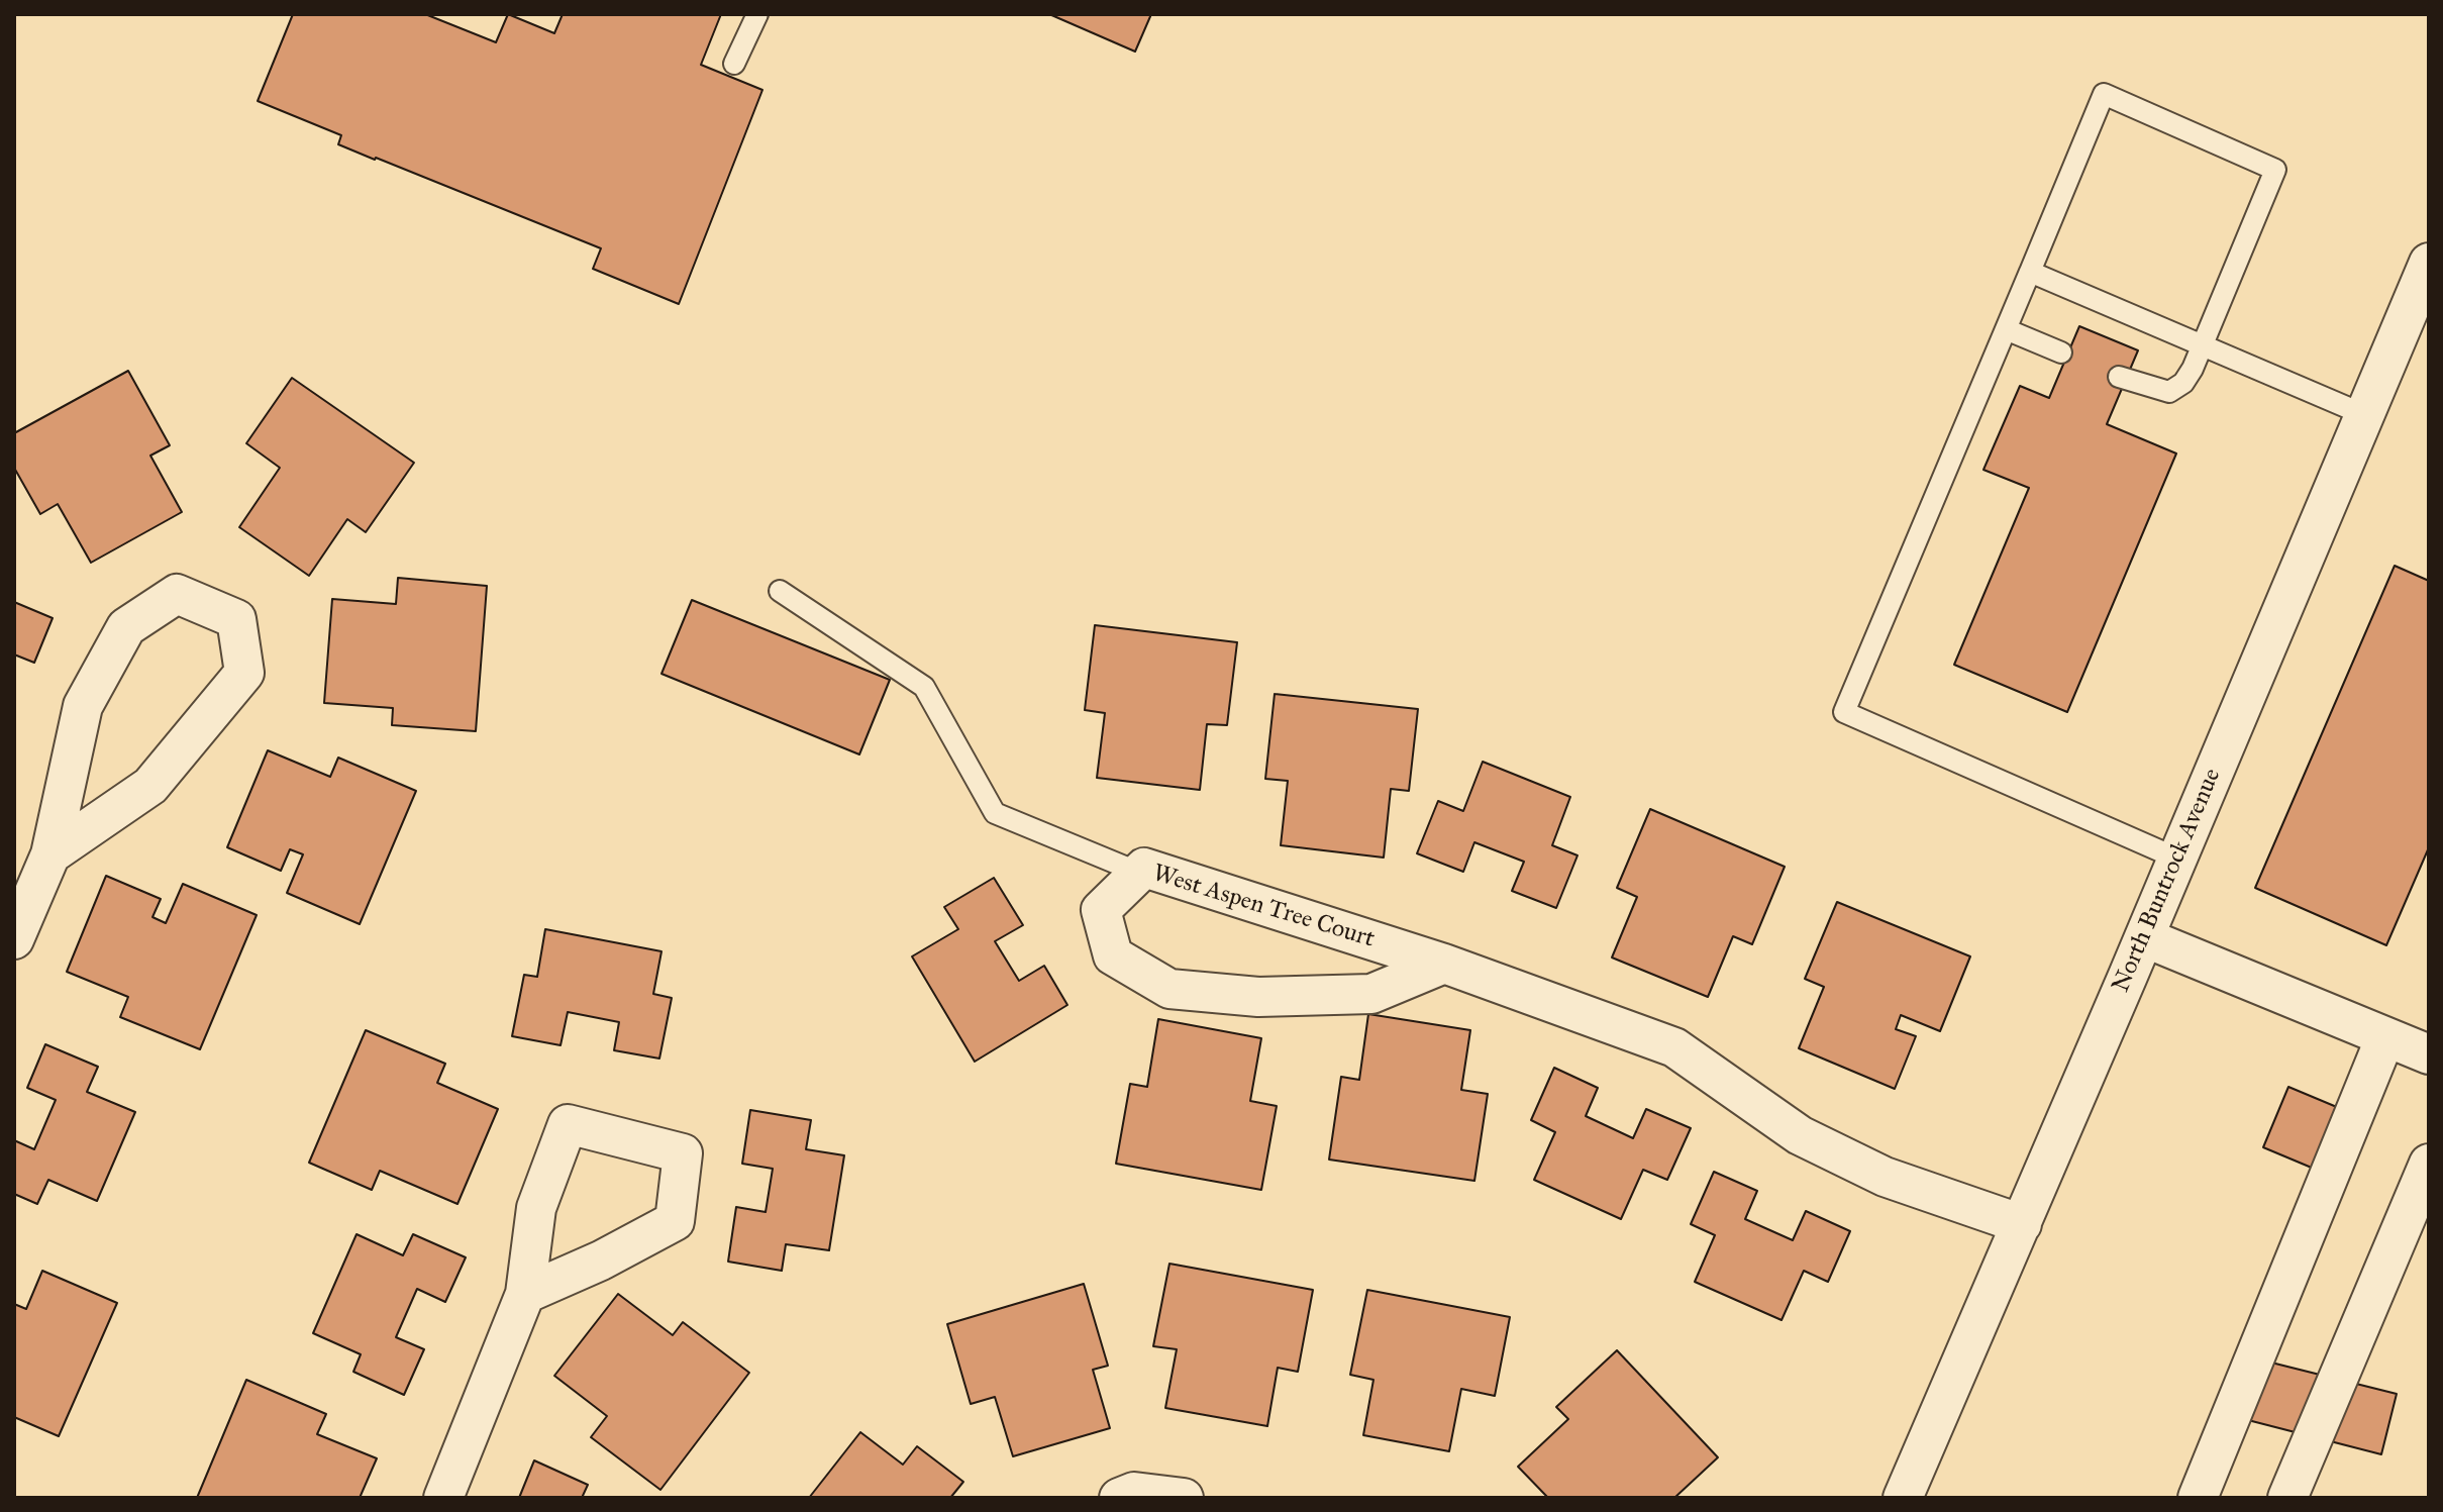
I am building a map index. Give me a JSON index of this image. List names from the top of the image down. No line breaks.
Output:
{"streets":{"street":["North Buntrock Avenue","West Aspen Tree Court"]},"crossings":[["North Buntrock Avenue","West Aspen Tree Court"]]}
